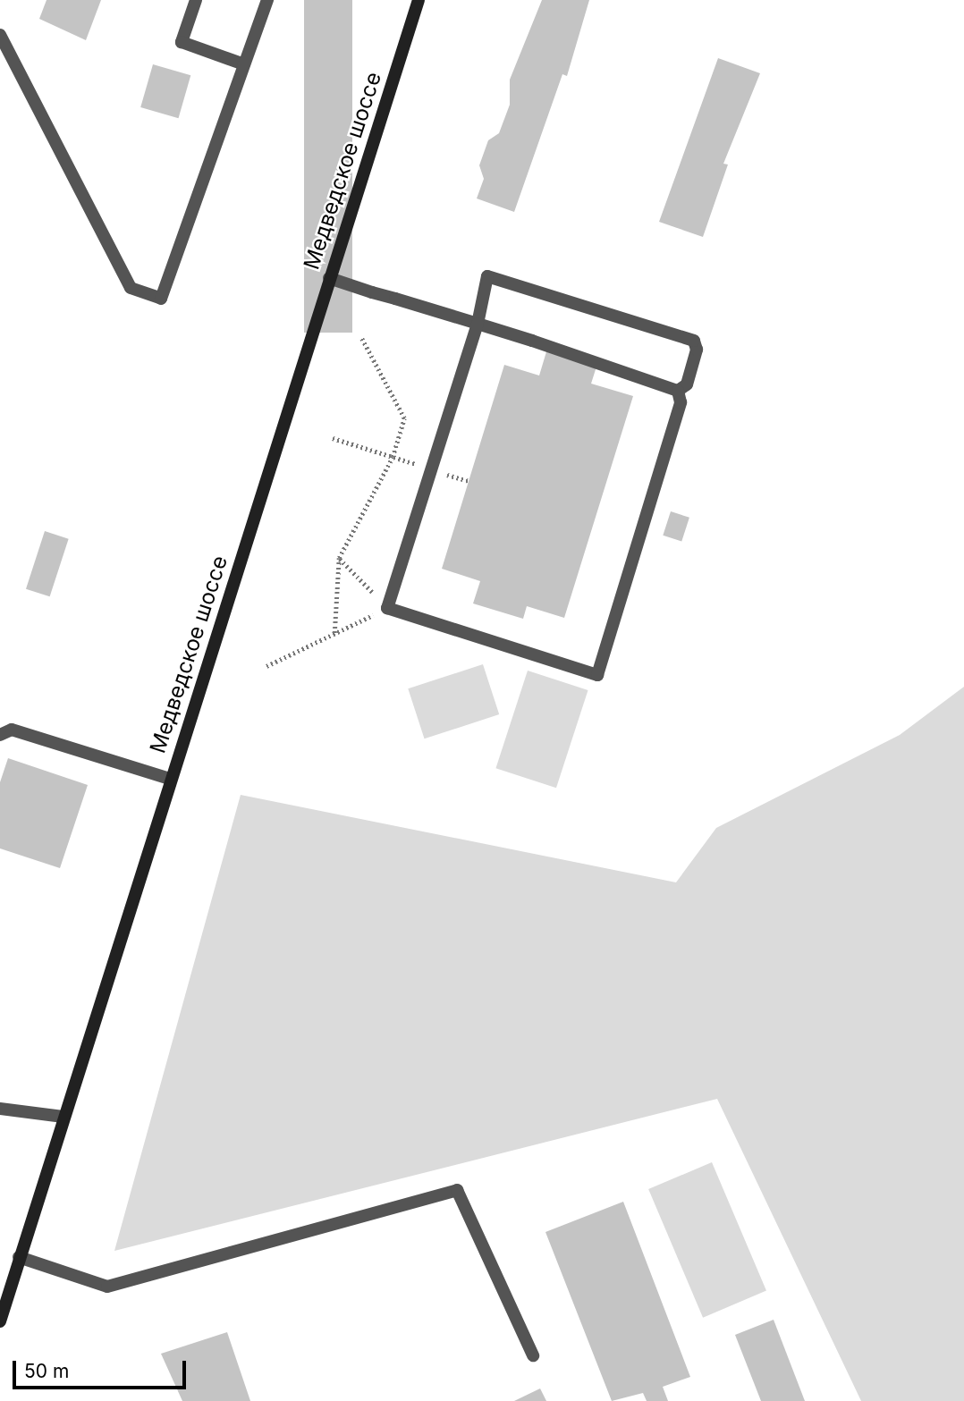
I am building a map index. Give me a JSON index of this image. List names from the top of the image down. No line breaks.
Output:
{"streets":{"main road":["Медведское шоссе"]},"scale_bar":"50 m"}
